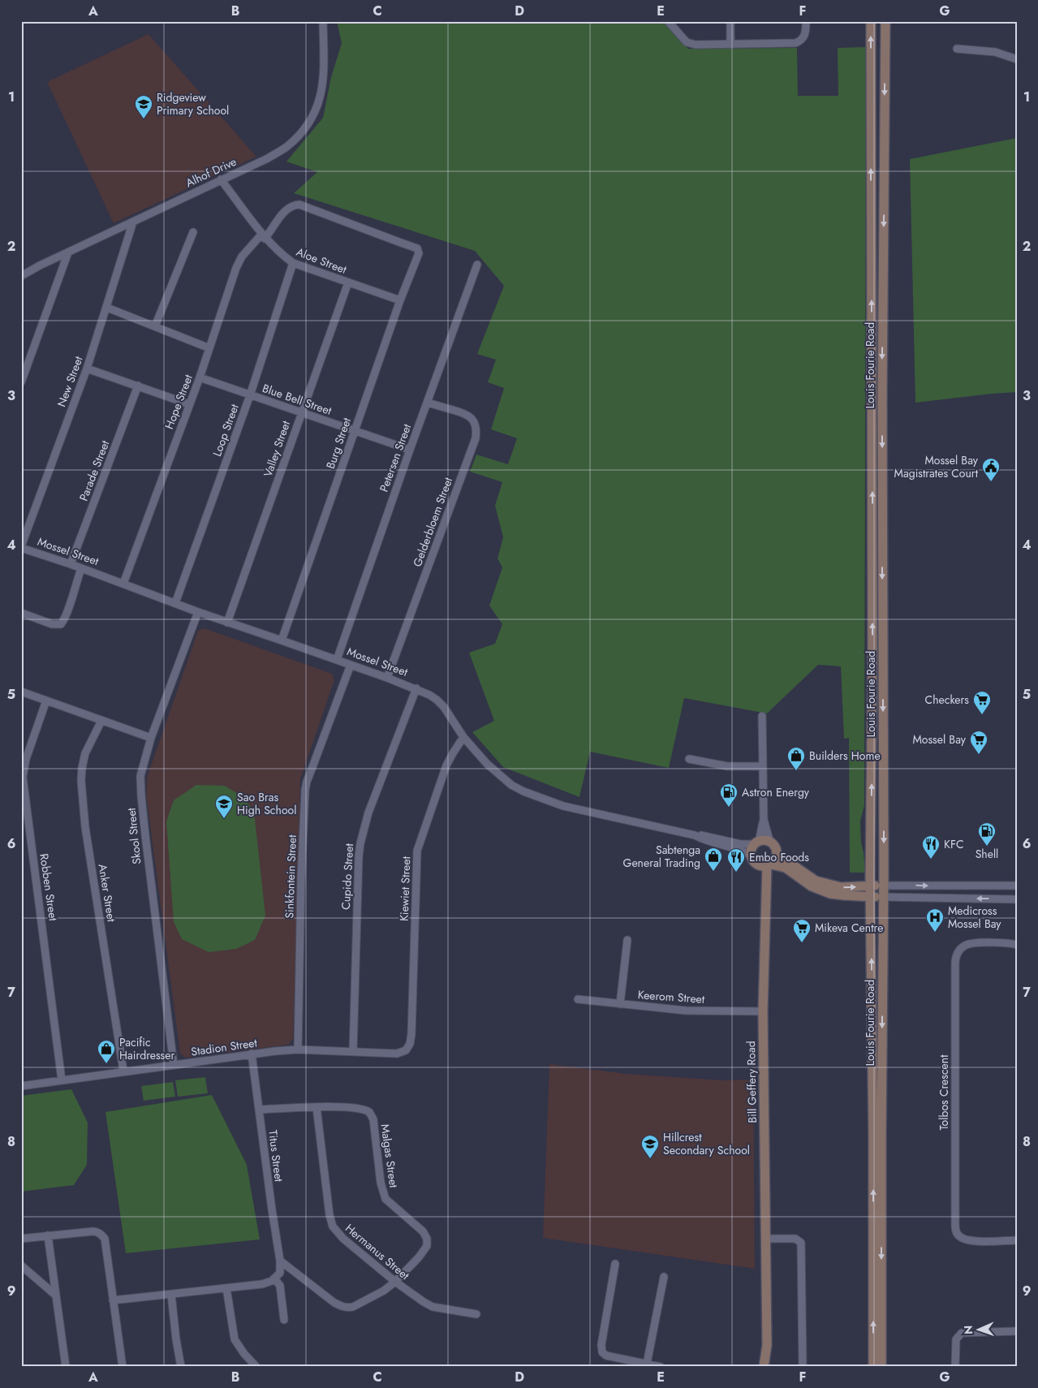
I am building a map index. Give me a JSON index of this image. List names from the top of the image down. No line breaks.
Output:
{"streets":{"main road":["Louis Fourie Road","Bill Geffery Road"],"street":["Alhof Drive","Aloe Street","New Street","Blue Bell Street","Hope Street","Loop Street","Burg Street","Valley Street","Petersen Street","Parade Street","Gelderbloem Street","Mossel Street","Skool Street","Sinkfontein Street","Cupido Street","Robben Street","Kiewiet Street","Anker Street","Keerom Street","Stadion Street","Tolbos Crescent","Titus Street","Malgas Street","Hermanus Street"]},"crossings":[["Alhof Drive","Aloe Street"],["Alhof Drive","New Street"],["Aloe Street","Hope Street"],["Aloe Street","Loop Street"],["Aloe Street","Burg Street"],["Aloe Street","Valley Street"],["New Street","Mossel Street"],["Blue Bell Street","Hope Street"],["Blue Bell Street","Loop Street"],["Blue Bell Street","Burg Street"],["Blue Bell Street","Valley Street"],["Blue Bell Street","Petersen Street"],["Hope Street","Burg Street"],["Hope Street","Mossel Street"],["Loop Street","Mossel Street"],["Burg Street","Mossel Street"],["Valley Street","Mossel Street"],["Petersen Street","Gelderbloem Street"],["Petersen Street","Mossel Street"],["Parade Street","Mossel Street"],["Gelderbloem Street","Mossel Street"],["Mossel Street","Skool Street"],["Mossel Street","Sinkfontein Street"],["Mossel Street","Cupido Street"],["Mossel Street","Kiewiet Street"],["Skool Street","Stadion Street"],["Sinkfontein Street","Stadion Street"],["Cupido Street","Stadion Street"],["Robben Street","Stadion Street"],["Kiewiet Street","Stadion Street"],["Anker Street","Stadion Street"],["Keerom Street","Bill Geffery Road"],["Stadion Street","Titus Street"],["Malgas Street","Hermanus Street"]],"places":{"school or university":["Ridgeview Primary School","Sao Bras High School","Hillcrest Secondary School"],"public building":["Mossel Bay Magistrates Court"],"supermarket":["Checkers","Mossel Bay","Mikeva Centre"],"shop":["Builders Home","Sabtenga General Trading","Pacific Hairdresser"],"fuel station":["Astron Energy","Shell"],"restaurant":["KFC","Embo Foods"],"hospital":["Medicross Mossel Bay"]},"north":"left","grid":{"columns":["A","B","C","D","E","F","G"],"rows":["1","2","3","4","5","6","7","8","9"]}}
